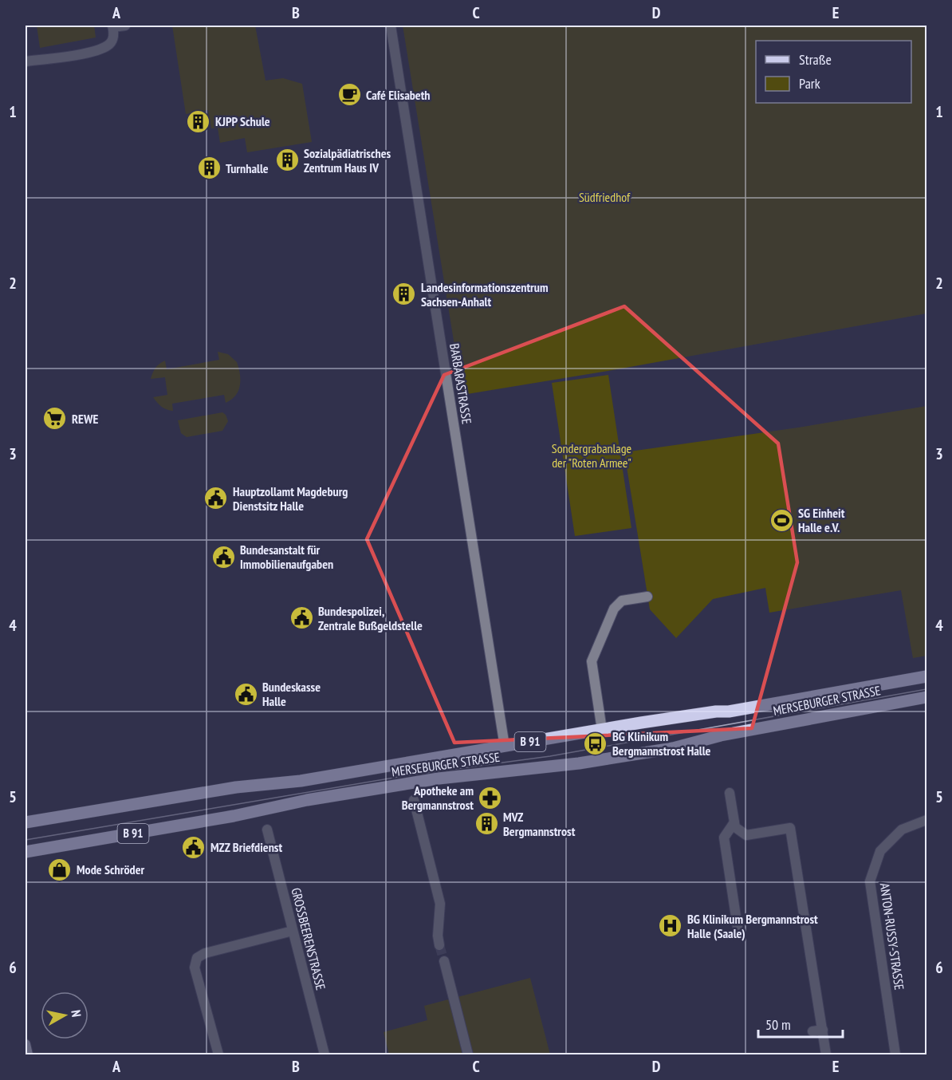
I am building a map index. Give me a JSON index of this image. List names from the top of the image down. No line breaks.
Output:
{"streets":{"main road":["MERSEBURGER STRASSE","B 91"],"street":["BARBARASTRASSE","ANTON-RUSSY-STRASSE","GROSSBEERENSTRASSE"]},"crossings":[["BARBARASTRASSE","MERSEBURGER STRASSE"]],"parks":["Südfriedhof","Sondergrabanlage der \"Roten Armee\""],"places":{"cafe":["Café Elisabeth"],"building":["KJPP Schule","Sozialpädiatrisches Zentrum Haus IV","Turnhalle","Landesinformationszentrum Sachsen-Anhalt","MVZ Bergmannstrost"],"supermarket":["REWE"],"public building":["Hauptzollamt Magdeburg Dienstsitz Halle","Bundesanstalt für Immobilienaufgaben","Bundespolizei, Zentrale Bußgeldstelle","Bundeskasse Halle","MZZ Briefdienst"],"sports":["SG Einheit Halle e.V."],"bus stop":["BG Klinikum Bergmannstrost Halle"],"pharmacy":["Apotheke am Bergmannstrost"],"shop":["Mode Schröder"],"hospital":["BG Klinikum Bergmannstrost Halle (Saale)"]},"legend":["Straße","Park"],"scale_bar":"50 m","north":"right","grid":{"columns":["A","B","C","D","E"],"rows":["1","2","3","4","5","6"]}}
